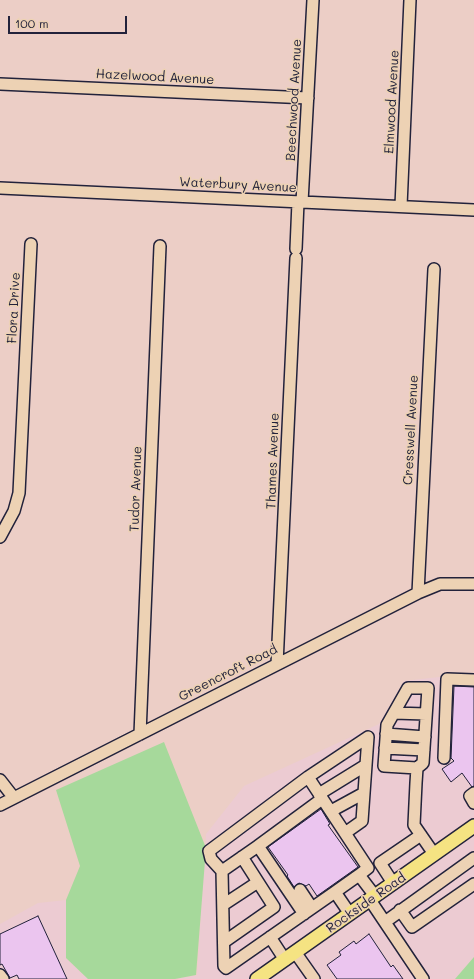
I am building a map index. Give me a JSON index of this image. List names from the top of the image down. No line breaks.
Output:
{"streets":{"main road":["Rockside Road"],"street":["Hazelwood Avenue","Beechwood Avenue","Elmwood Avenue","Waterbury Avenue","Flora Drive","Cresswell Avenue","Thames Avenue","Tudor Avenue","Greencroft Road"]},"crossings":[["Hazelwood Avenue","Beechwood Avenue"],["Beechwood Avenue","Waterbury Avenue"],["Beechwood Avenue","Thames Avenue"],["Elmwood Avenue","Waterbury Avenue"],["Cresswell Avenue","Greencroft Road"],["Thames Avenue","Greencroft Road"],["Tudor Avenue","Greencroft Road"]],"scale_bar":"100 m"}
